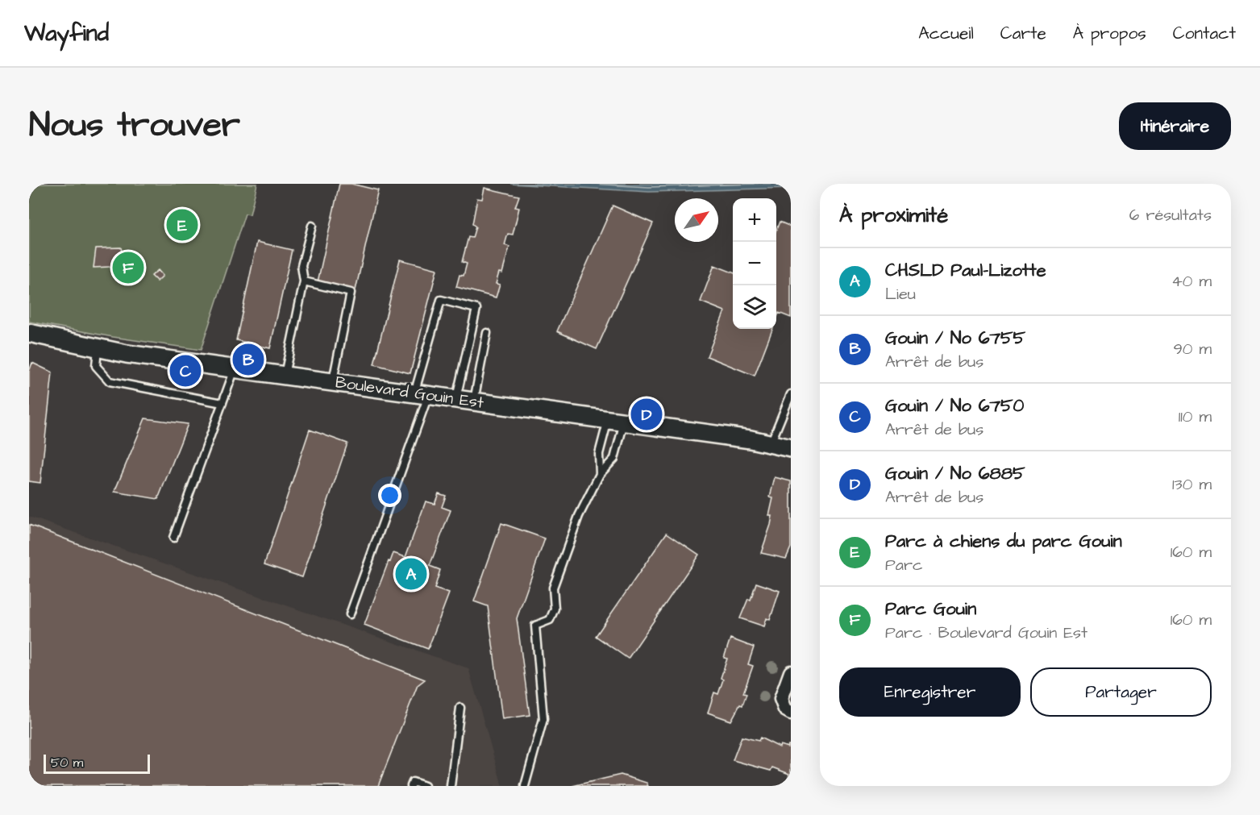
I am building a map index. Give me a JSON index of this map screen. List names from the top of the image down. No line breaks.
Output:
{"streets":{"street":["Boulevard Gouin Est"]},"scale_bar":"50 m","north":"top right","page":{"header":"Wayfind","nav":["Accueil","Carte","À propos","Contact"],"title":"Nous trouver","buttons":["Itinéraire",["Enregistrer","Partager"]],"heading":["À proximité","6 résultats"],"map_buttons":["+","−"],"pins":["E","F","B","C","D","A"],"list":[{"mark":"A","name":"CHSLD Paul-Lizotte","note":"Lieu","value":"40 m"},{"mark":"B","name":"Gouin / No 6755","note":"Arrêt de bus","value":"90 m"},{"mark":"C","name":"Gouin / No 6750","note":"Arrêt de bus","value":"110 m"},{"mark":"D","name":"Gouin / No 6885","note":"Arrêt de bus","value":"130 m"},{"mark":"E","name":"Parc à chiens du parc Gouin","note":"Parc","value":"160 m"},{"mark":"F","name":"Parc Gouin","note":"Parc · Boulevard Gouin Est","value":"160 m"}],"scale":"50 m"}}
